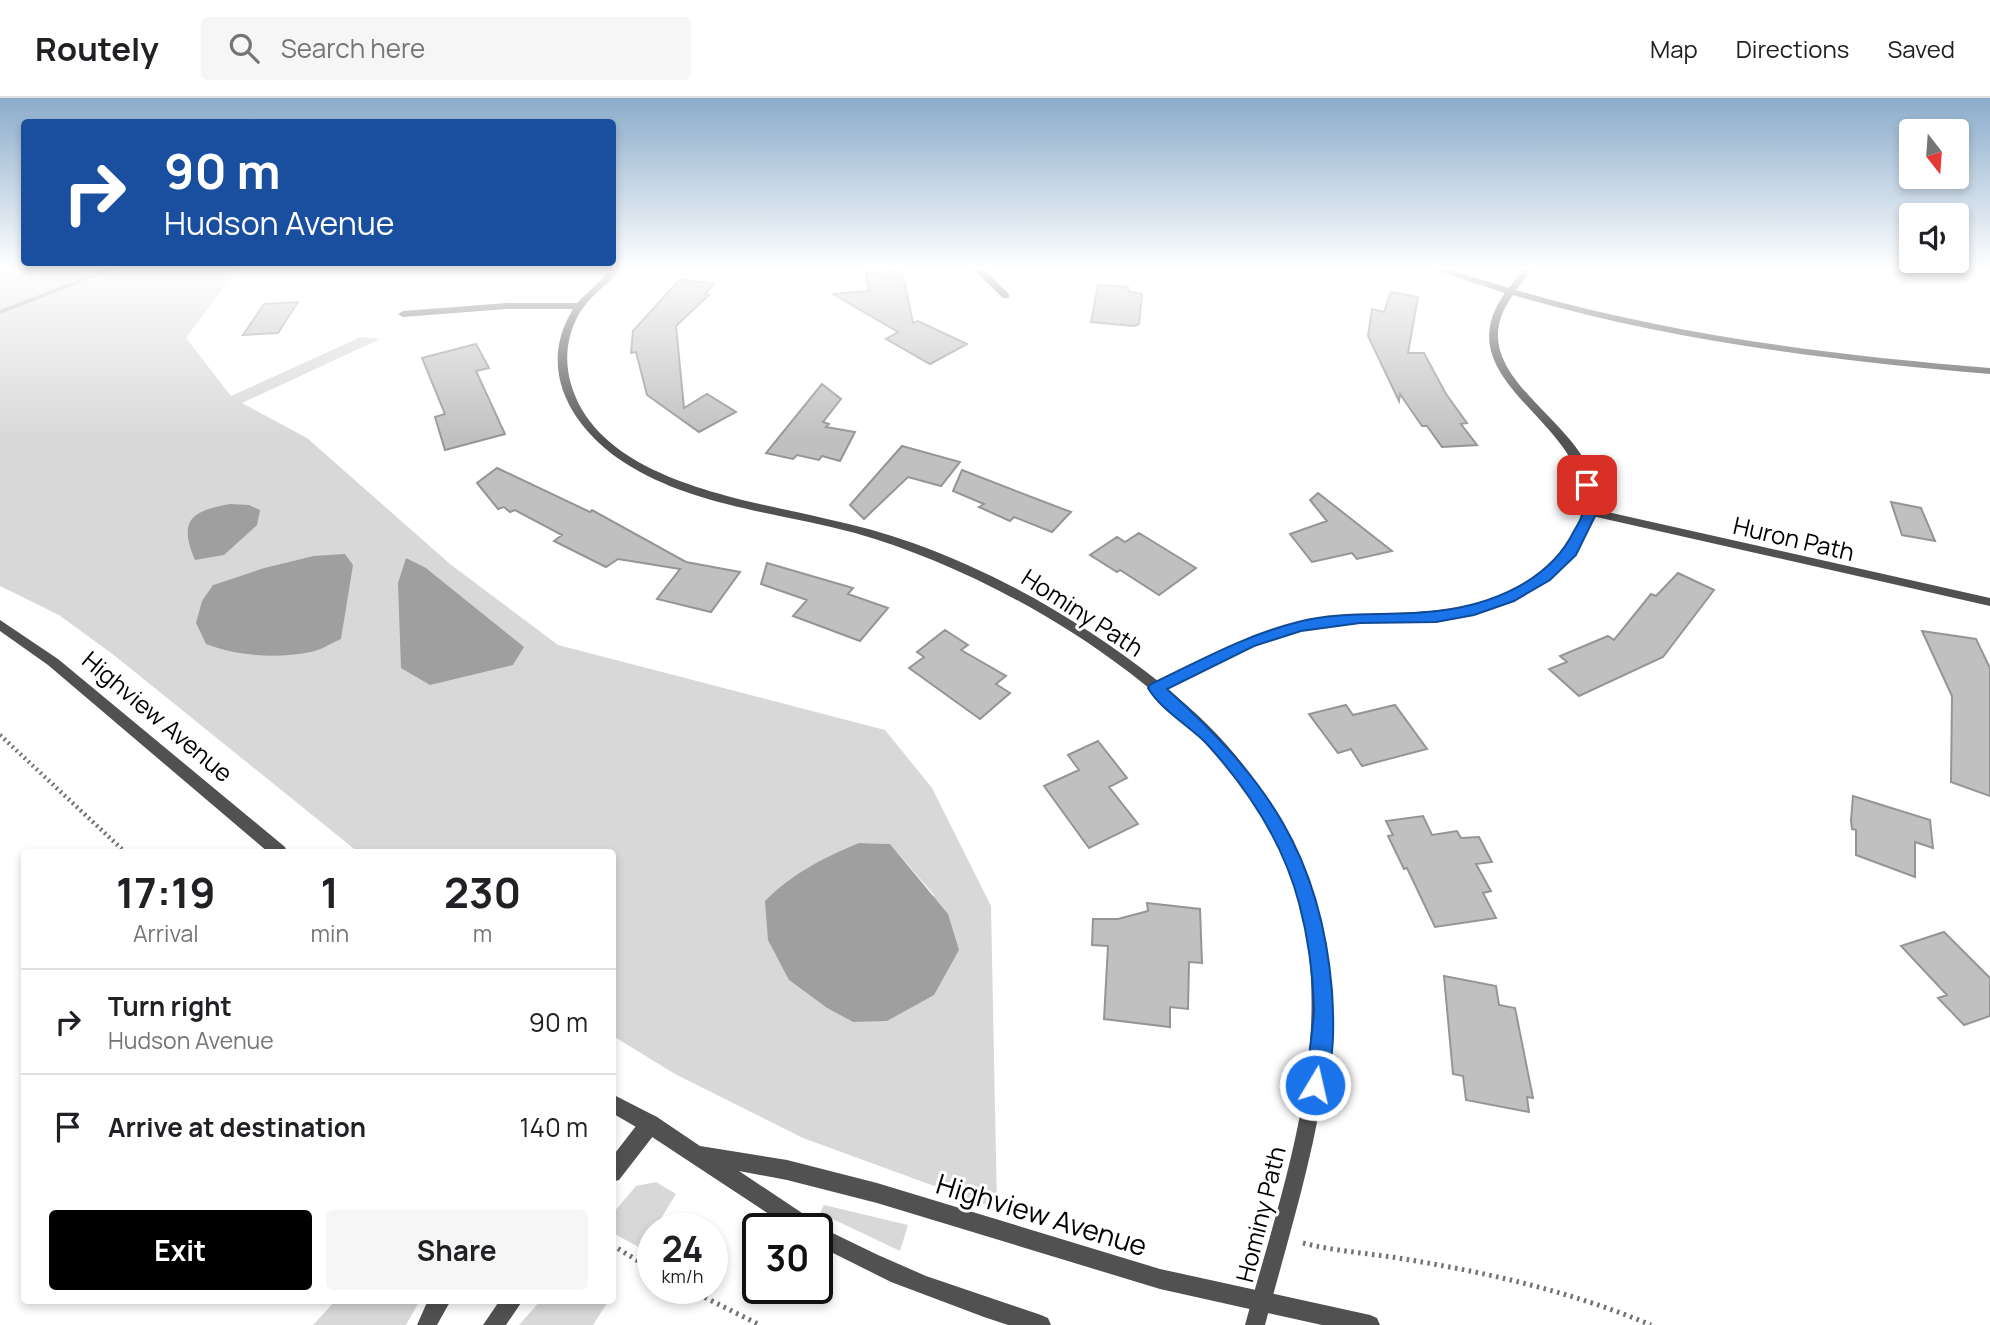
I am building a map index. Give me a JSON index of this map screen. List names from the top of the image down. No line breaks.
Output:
{"streets":{"street":["Huron Path","Hominy Path","Highview Avenue"]},"crossings":[["Hominy Path","Highview Avenue"]],"north":"bottom","page":{"header":"Routely","search":"Search here","nav":["Map","Directions","Saved"],"turn":["90 m","Hudson Avenue"],"eta":["17:19","Arrival","1","min","230","m"],"list":[{"name":"Turn right","note":"Hudson Avenue","value":"90 m"},{"name":"Arrive at destination","value":"140 m"}],"buttons":["Exit","Share"],"speed":"24 km/h","limit":"30"}}
